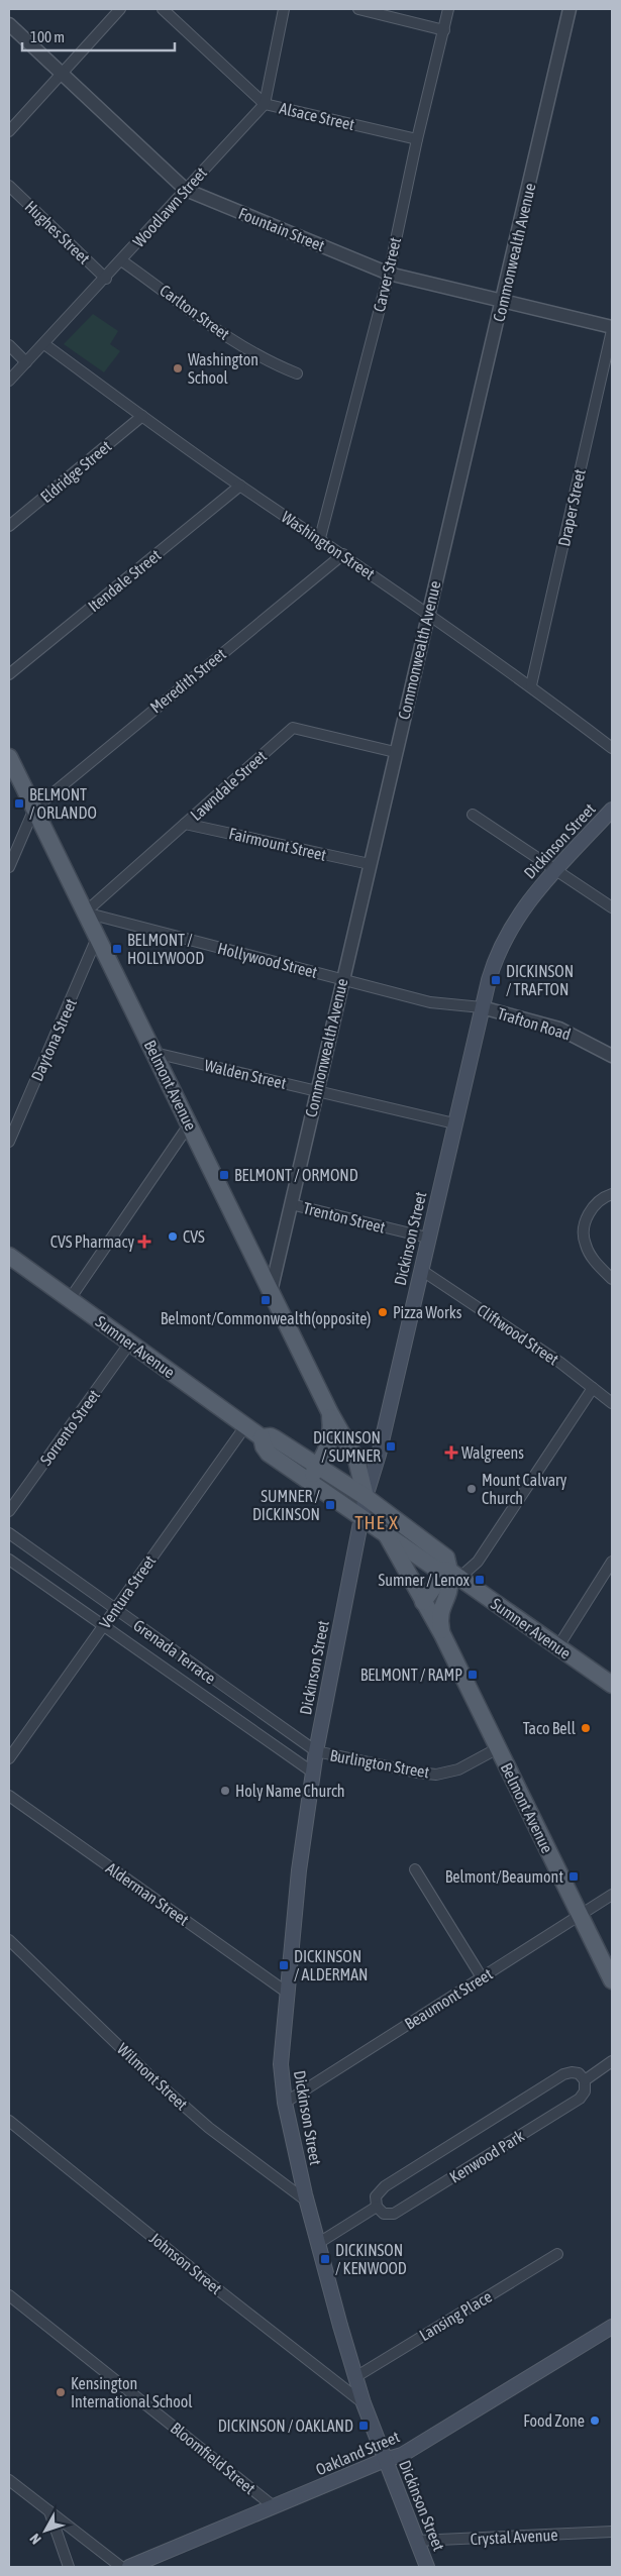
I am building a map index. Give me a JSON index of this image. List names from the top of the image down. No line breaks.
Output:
{"streets":{"main road":["Dickinson Street","Belmont Avenue","Sumner Avenue","Oakland Street"],"street":["Alsace Street","Woodlawn Street","Fountain Street","Hughes Street","Commonwealth Avenue","Carver Street","Carlton Street","Eldridge Street","Draper Street","Washington Street","Itendale Street","Meredith Street","Lawndale Street","Fairmount Street","Hollywood Street","Trafton Road","Daytona Street","Walden Street","Trenton Street","Cliftwood Street","Sorrento Street","Ventura Street","Grenada Terrace","Burlington Street","Alderman Street","Beaumont Street","Wilmont Street","Kenwood Park","Johnson Street","Lansing Place","Bloomfield Street","Crystal Avenue"]},"crossings":[["Alsace Street","Woodlawn Street"],["Alsace Street","Carver Street"],["Woodlawn Street","Fountain Street"],["Woodlawn Street","Hughes Street"],["Woodlawn Street","Carlton Street"],["Woodlawn Street","Washington Street"],["Fountain Street","Commonwealth Avenue"],["Fountain Street","Carver Street"],["Fountain Street","Draper Street"],["Commonwealth Avenue","Washington Street"],["Commonwealth Avenue","Lawndale Street"],["Commonwealth Avenue","Fairmount Street"],["Commonwealth Avenue","Hollywood Street"],["Commonwealth Avenue","Walden Street"],["Commonwealth Avenue","Belmont Avenue"],["Commonwealth Avenue","Trenton Street"],["Carver Street","Washington Street"],["Eldridge Street","Washington Street"],["Draper Street","Washington Street"],["Washington Street","Itendale Street"],["Washington Street","Meredith Street"],["Meredith Street","Belmont Avenue"],["Lawndale Street","Fairmount Street"],["Lawndale Street","Hollywood Street"],["Lawndale Street","Belmont Avenue"],["Dickinson Street","Hollywood Street"],["Dickinson Street","Trafton Road"],["Dickinson Street","Walden Street"],["Dickinson Street","Belmont Avenue"],["Dickinson Street","Trenton Street"],["Dickinson Street","Cliftwood Street"],["Dickinson Street","Sumner Avenue"],["Dickinson Street","Grenada Terrace"],["Dickinson Street","Burlington Street"],["Dickinson Street","Alderman Street"],["Dickinson Street","Beaumont Street"],["Dickinson Street","Wilmont Street"],["Dickinson Street","Johnson Street"],["Dickinson Street","Lansing Place"],["Dickinson Street","Oakland Street"],["Dickinson Street","Crystal Avenue"],["Hollywood Street","Trafton Road"],["Hollywood Street","Belmont Avenue"],["Daytona Street","Belmont Avenue"],["Walden Street","Belmont Avenue"],["Belmont Avenue","Sumner Avenue"],["Belmont Avenue","Burlington Street"],["Belmont Avenue","Beaumont Street"],["Sumner Avenue","Sorrento Street"],["Sumner Avenue","Ventura Street"],["Ventura Street","Grenada Terrace"],["Grenada Terrace","Burlington Street"],["Oakland Street","Bloomfield Street"]],"districts":["THE X"],"places":{"other":["Washington School","CVS","Pizza Works","Mount Calvary Church","Taco Bell","Holy Name Church","Kensington International School","Food Zone"],"transit":["BELMONT / ORLANDO","BELMONT / HOLLYWOOD","DICKINSON / TRAFTON","BELMONT / ORMOND","Belmont/Commonwealth(opposite)","DICKINSON / SUMNER","SUMNER / DICKINSON","Sumner / Lenox","BELMONT / RAMP","Belmont/Beaumont","DICKINSON / ALDERMAN","DICKINSON / KENWOOD","DICKINSON / OAKLAND"],"health":["CVS Pharmacy","Walgreens"]},"scale_bar":"100 m","north":"bottom left"}
